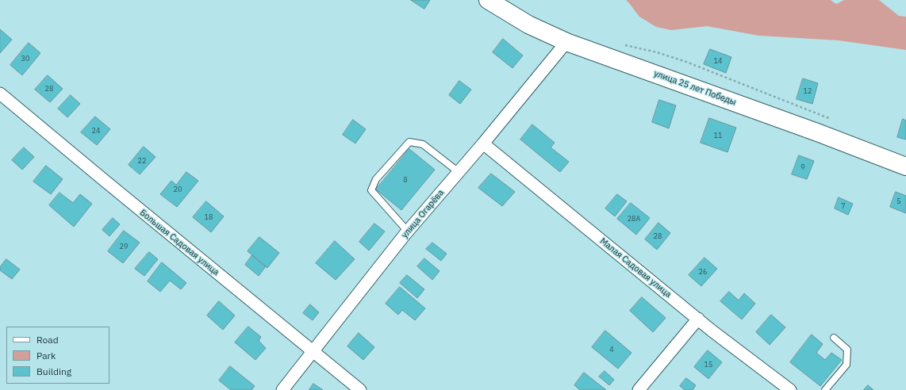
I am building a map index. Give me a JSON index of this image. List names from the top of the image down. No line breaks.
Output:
{"streets":{"main road":["улица 25 лет Победы"],"street":["улица Огарёва","Большая Садовая улица","Малая Садовая улица"]},"crossings":[["улица 25 лет Победы","улица Огарёва"],["улица Огарёва","Большая Садовая улица"],["улица Огарёва","Малая Садовая улица"]],"house_numbers":["30","14","28","12","24","11","22","9","8","20","5","7","18","28A","28","29","26","4","15"],"legend":["Road","Park","Building"]}
